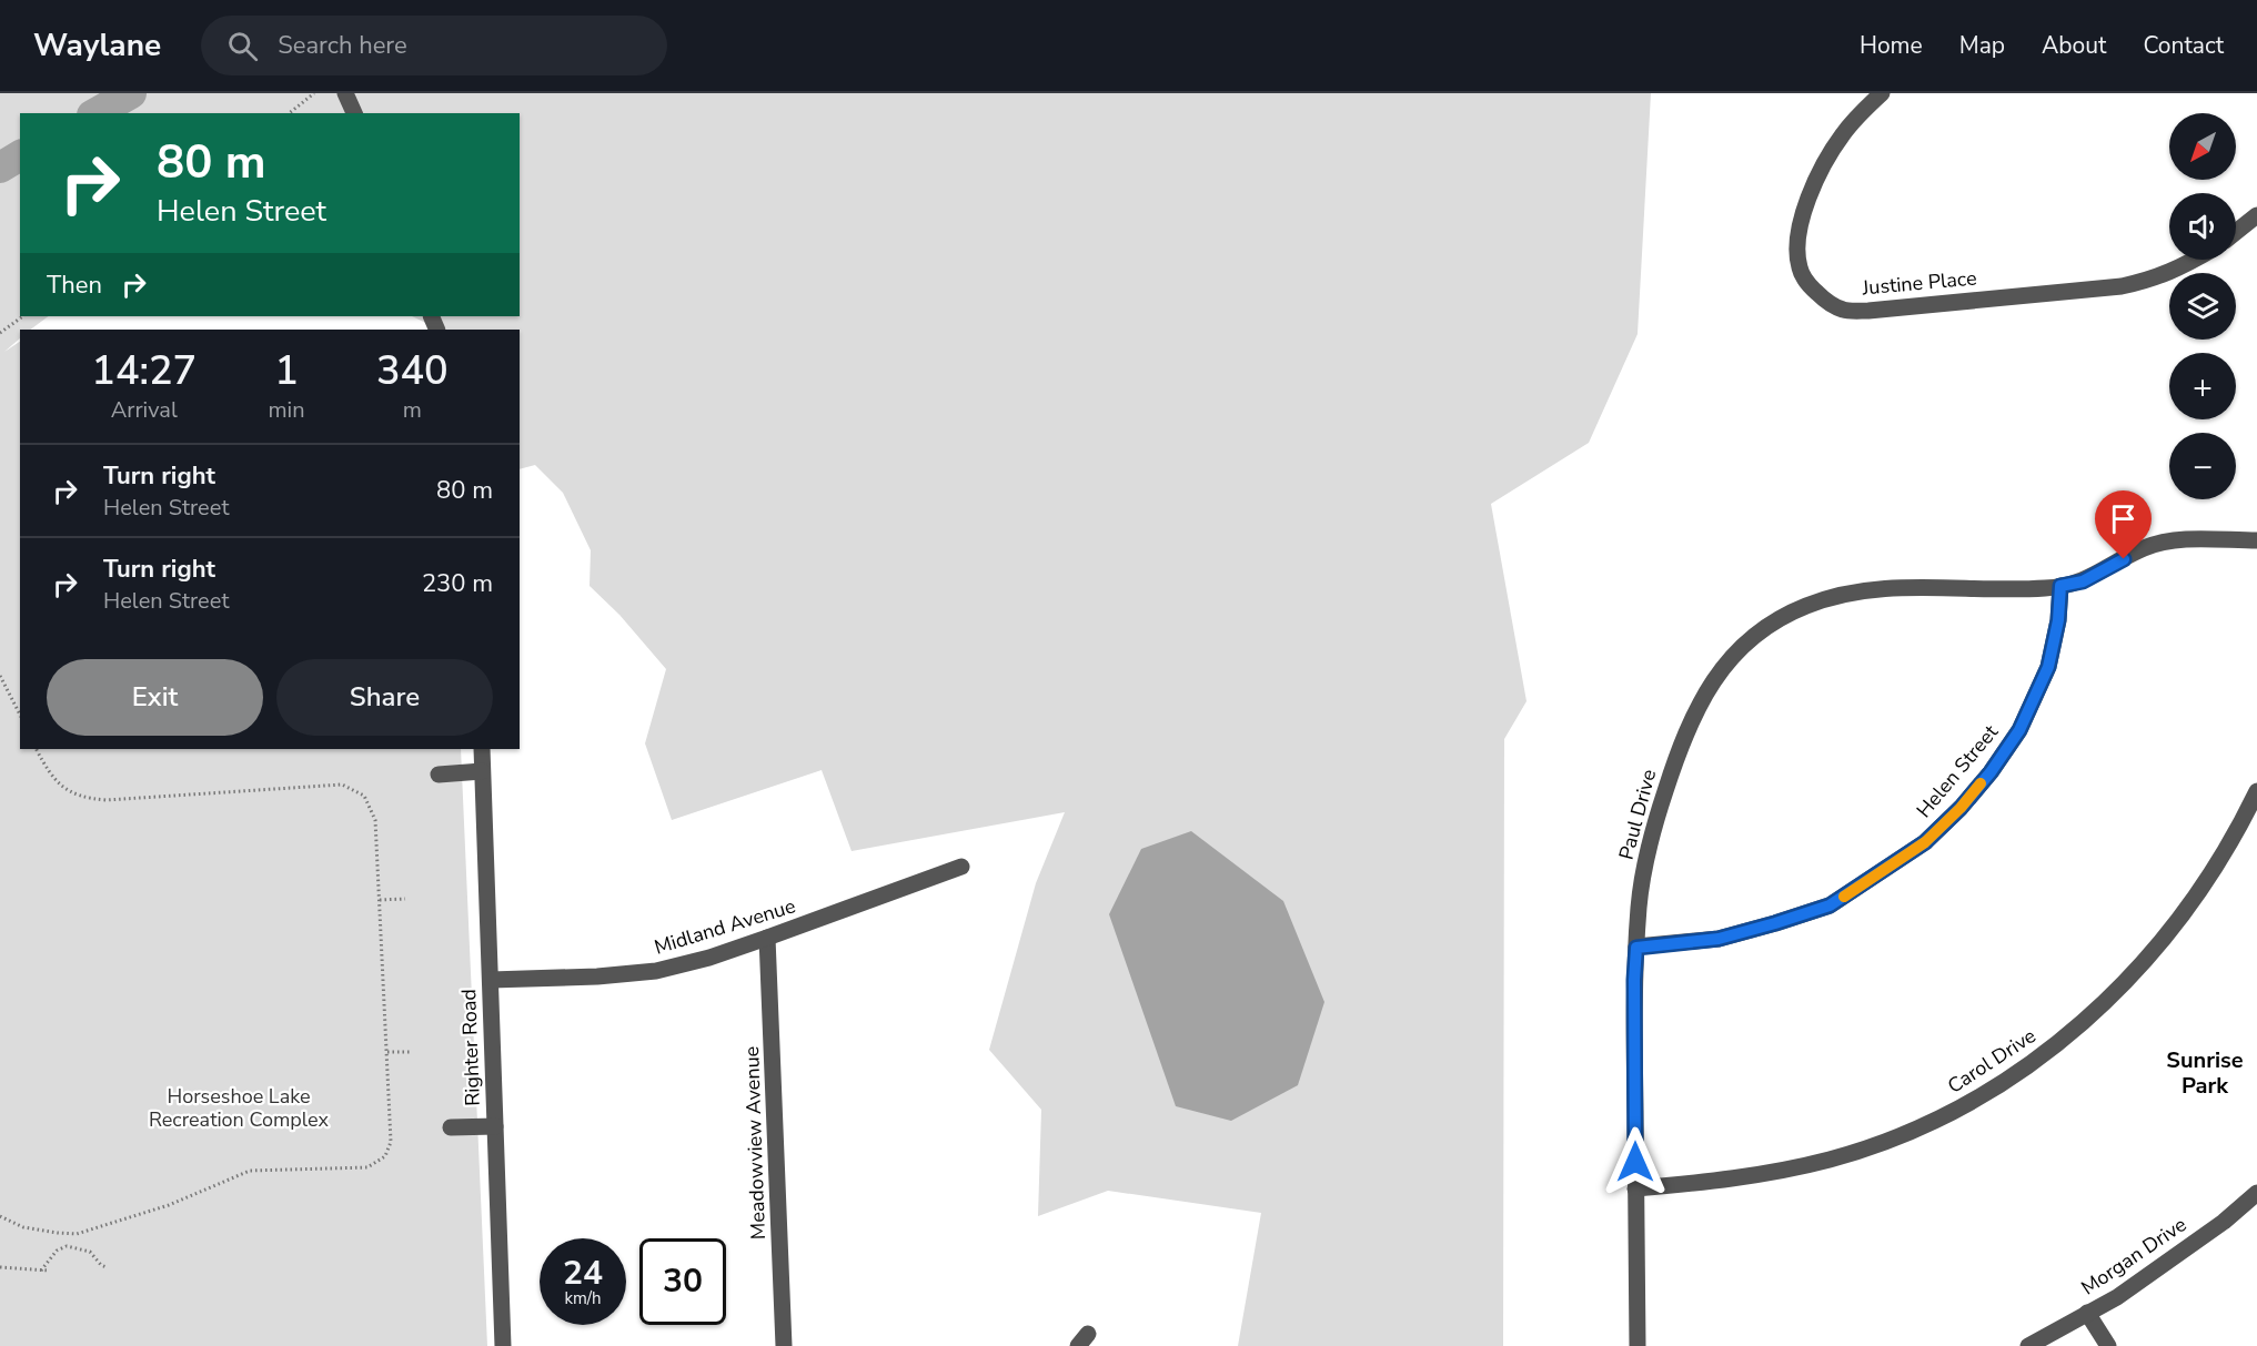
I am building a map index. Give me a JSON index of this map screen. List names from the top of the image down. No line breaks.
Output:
{"streets":{"street":["Justine Place","Helen Street","Paul Drive","Midland Avenue","Righter Road","Carol Drive","Meadowview Avenue","Morgan Drive"]},"crossings":[["Helen Street","Paul Drive"],["Paul Drive","Carol Drive"],["Midland Avenue","Righter Road"],["Midland Avenue","Meadowview Avenue"]],"districts":["Sunrise Park"],"parks":["Horseshoe Lake Recreation Complex"],"north":"bottom left","page":{"header":"Waylane","search":"Search here","nav":["Home","Map","About","Contact"],"map_buttons":["+","−"],"turn":["80 m","Helen Street"],"then":"Then","eta":["14:27","Arrival","1","min","340","m"],"list":[{"name":"Turn right","note":"Helen Street","value":"80 m"},{"name":"Turn right","note":"Helen Street","value":"230 m"}],"buttons":["Exit","Share"],"speed":"24 km/h","limit":"30"}}
